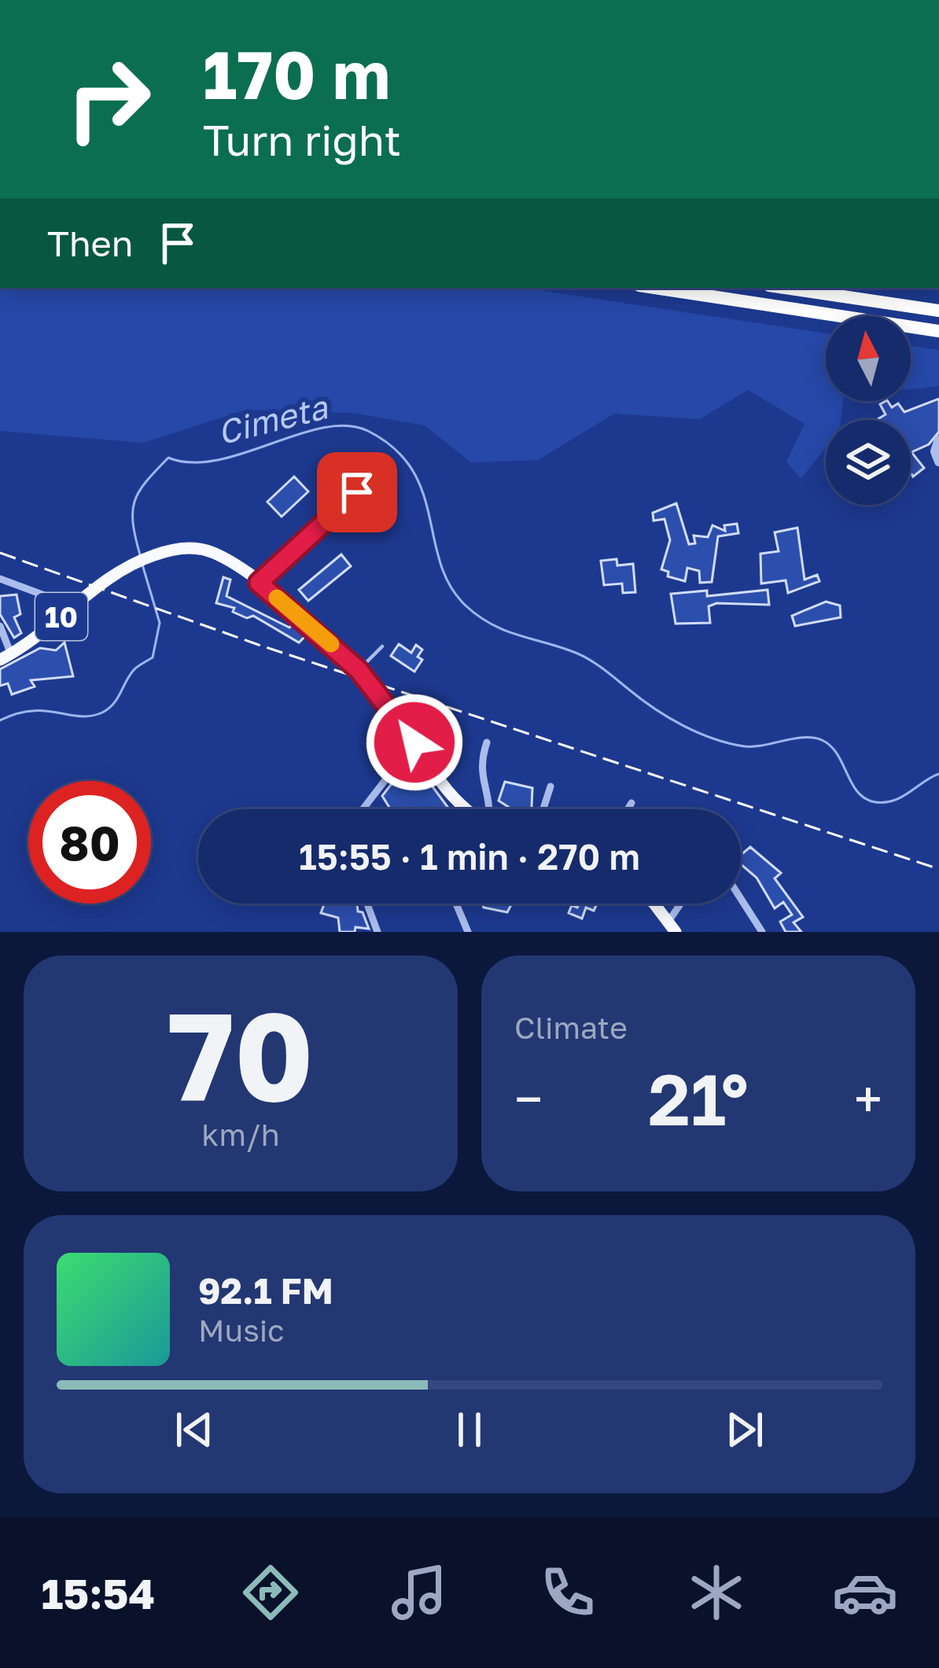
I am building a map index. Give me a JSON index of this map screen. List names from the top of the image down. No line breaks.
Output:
{"streets":{"highway":["10"]},"water":["Cimeta"],"north":"top","page":{"turn":["170 m","Turn right"],"then":"Then","limit":"80","trip":"15:55 · 1 min · 270 m","tile":[["70","km/h"],"Climate"],"heat":["−","21°","+"],"song":["92.1 FM","Music"],"tabs":"15:54"}}
